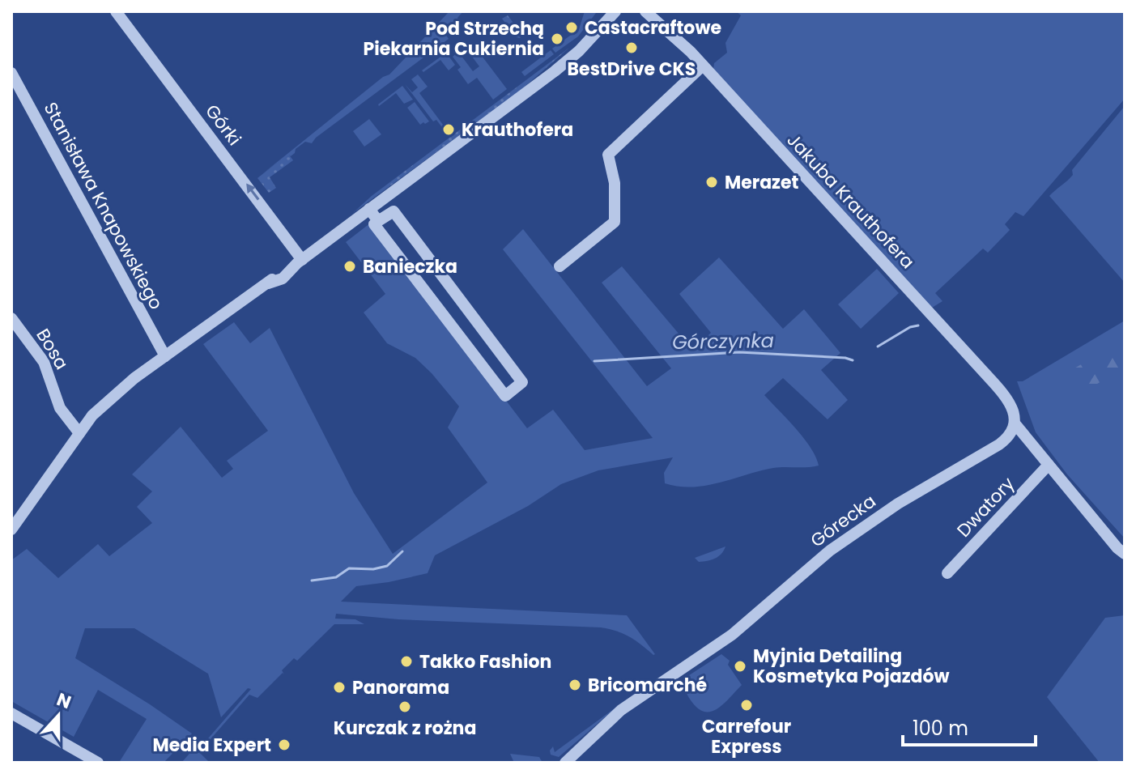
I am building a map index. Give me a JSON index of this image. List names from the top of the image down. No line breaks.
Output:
{"streets":{"street":["Górki","Jakuba Krauthofera","Stanisława Knapowskiego","Bosa","Dwatory","Górecka"]},"crossings":[["Jakuba Krauthofera","Górecka"]],"one_way":["Górki"],"water":["Górczynka"],"places":["Castacraftowe","Pod Strzechą Piekarnia Cukiernia","BestDrive CKS","Krauthofera","Merazet","Banieczka","Takko Fashion","Myjnia Detailing Kosmetyka Pojazdów","Bricomarché","Panorama","Carrefour Express","Kurczak z rożna","Media Expert"],"scale_bar":"100 m","north":"top"}
